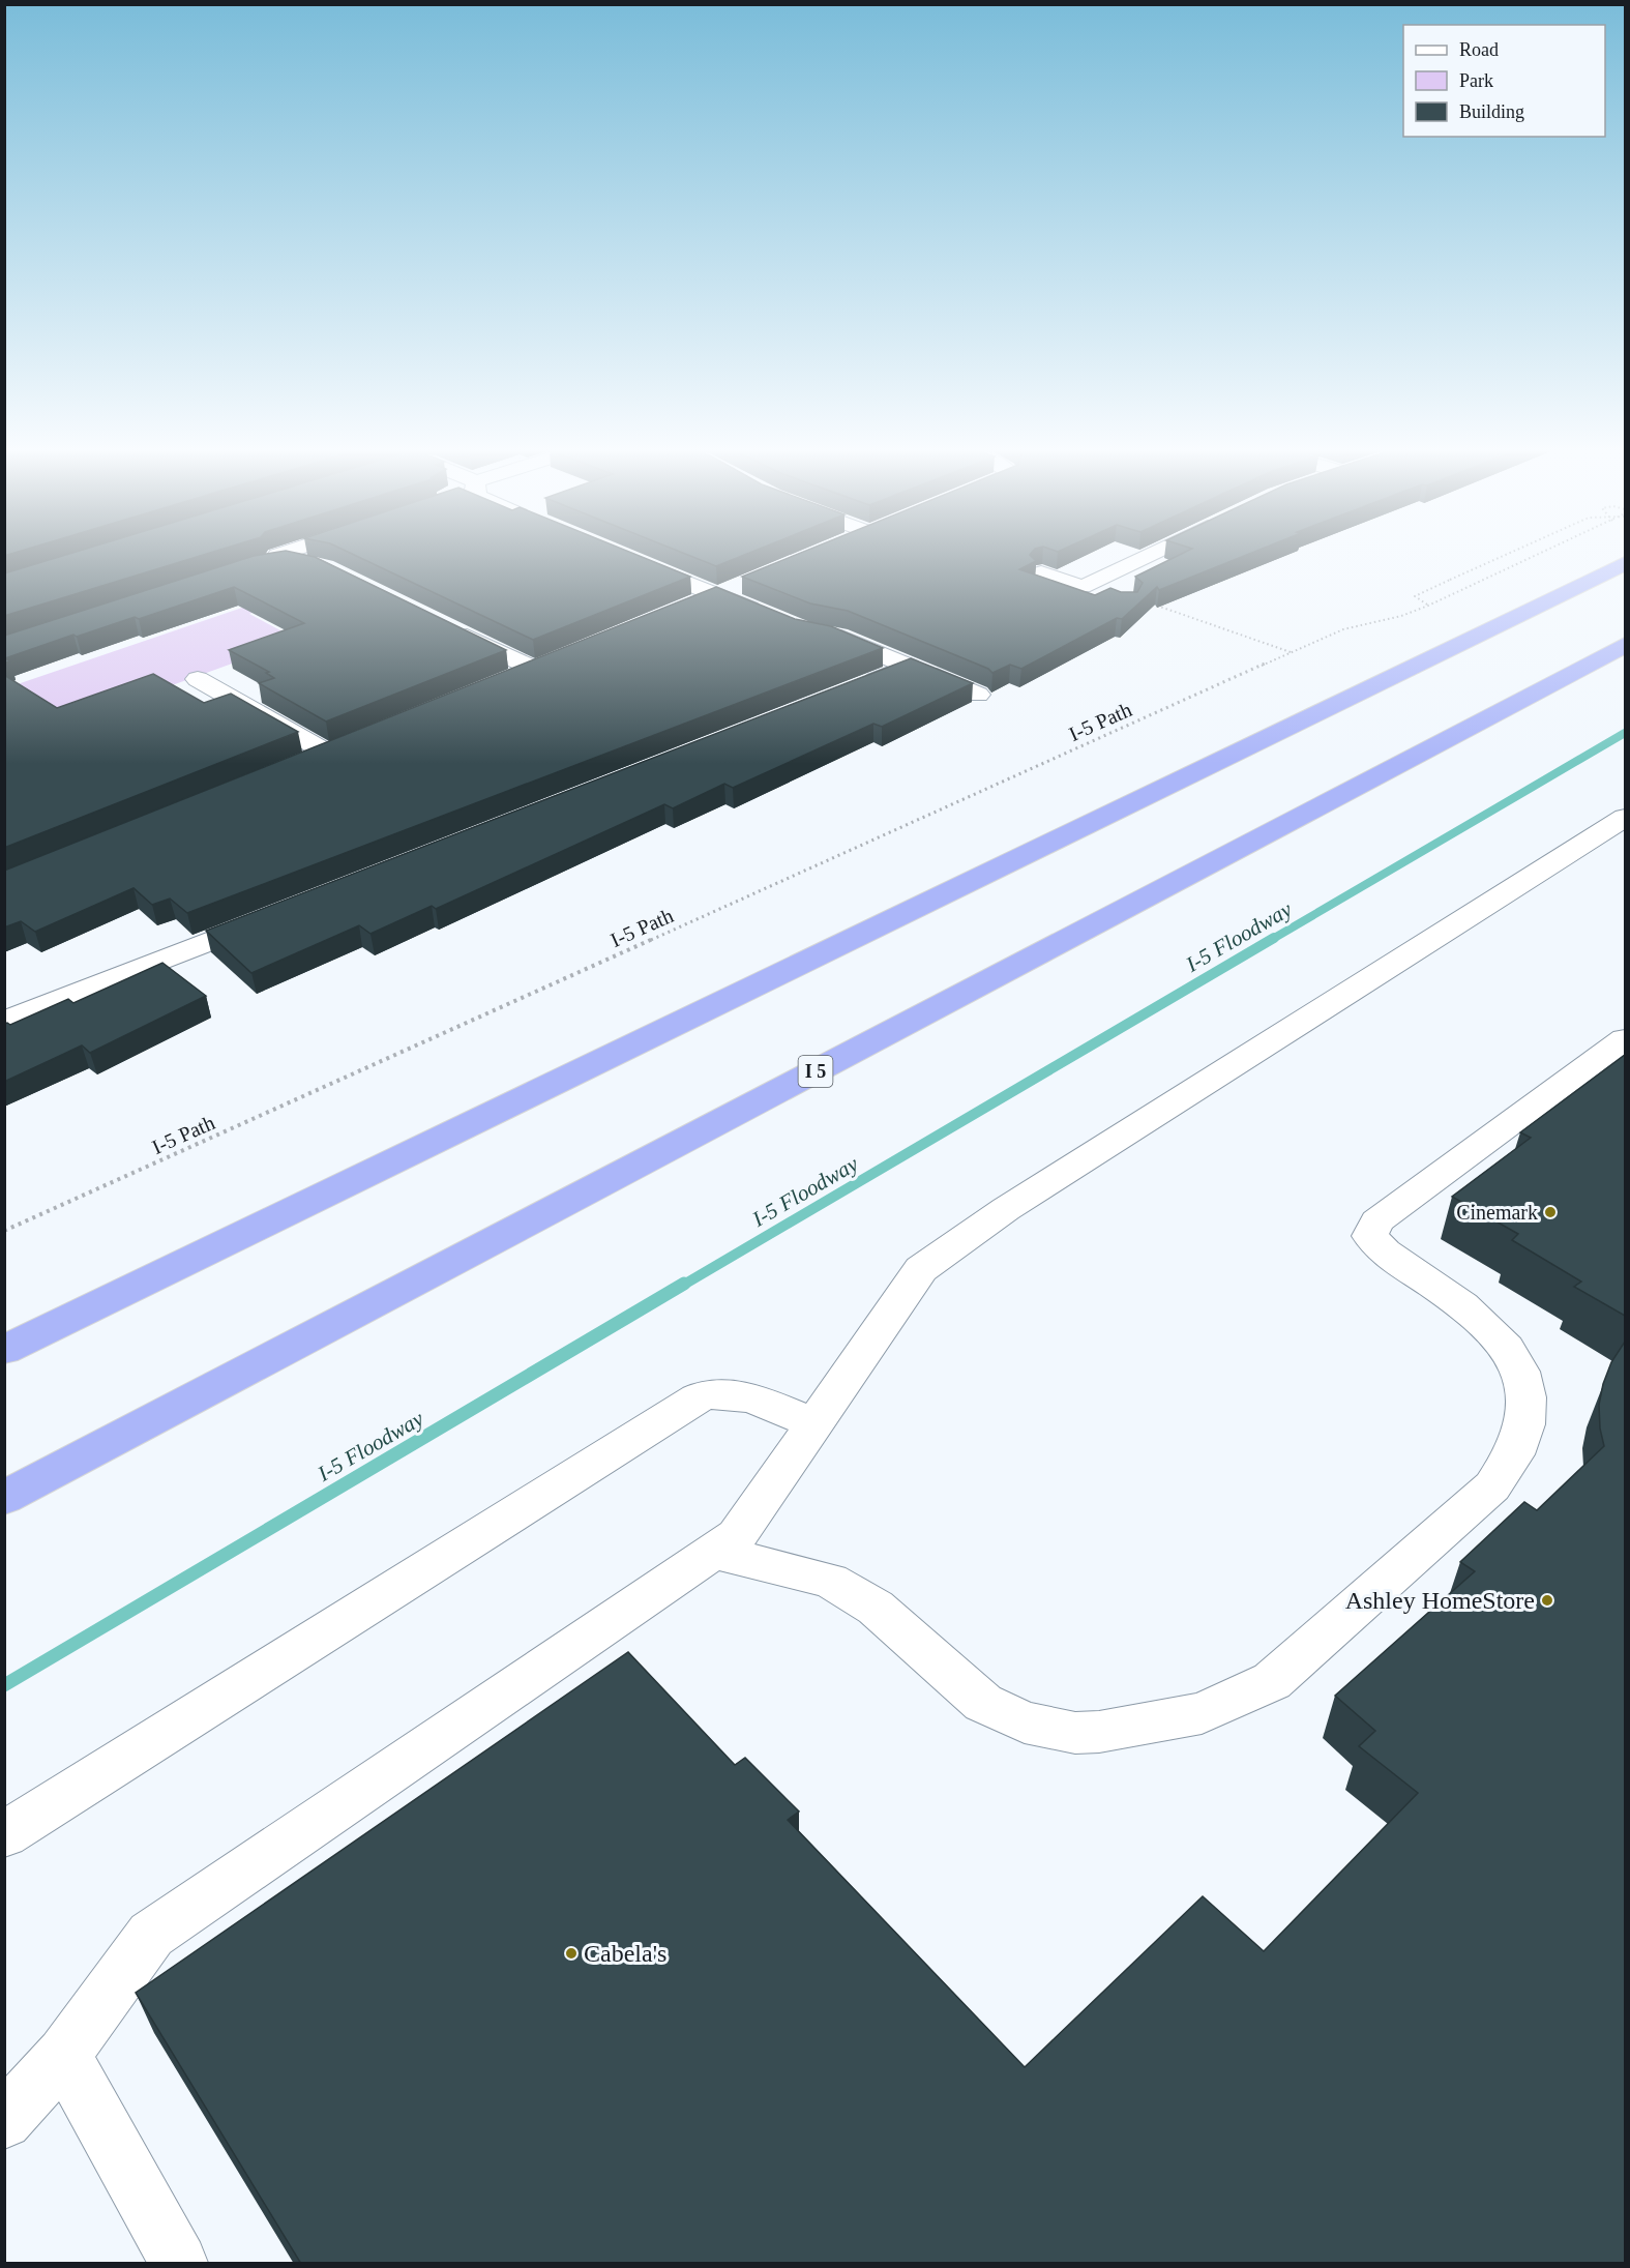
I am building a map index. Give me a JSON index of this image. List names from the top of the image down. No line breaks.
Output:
{"streets":{"highway":["I 5"],"path":["I-5 Path"]},"water":["I-5 Floodway"],"places":["Cinemark","Ashley HomeStore","Cabela's"],"legend":["Road","Park","Building"]}
